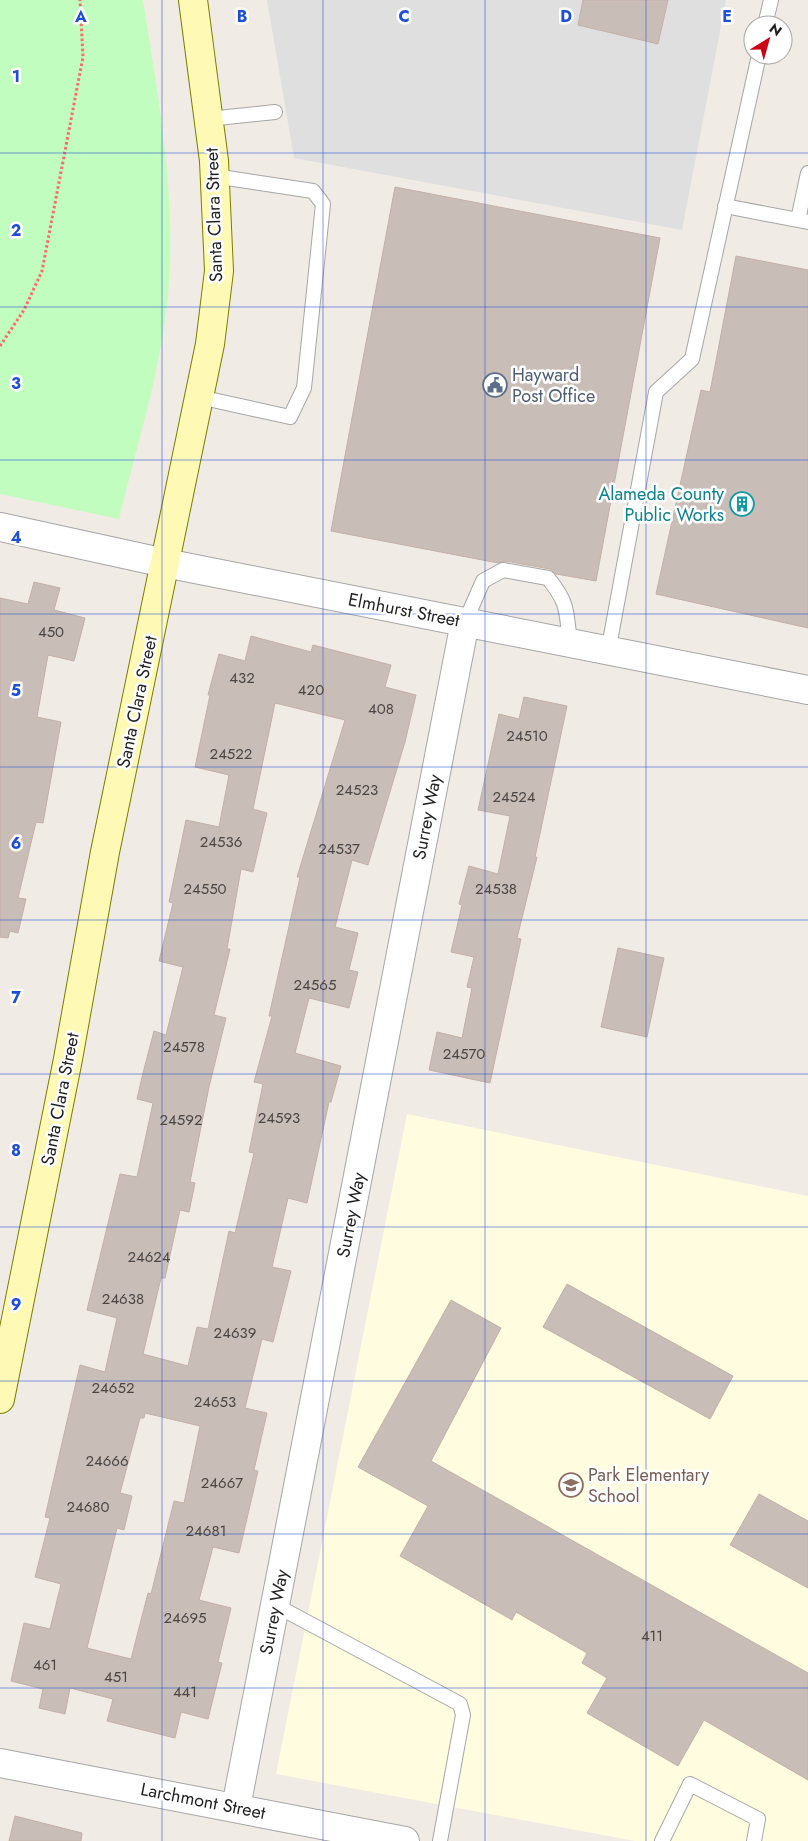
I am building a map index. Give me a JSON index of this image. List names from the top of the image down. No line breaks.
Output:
{"streets":{"main road":["Santa Clara Street"],"street":["Elmhurst Street","Surrey Way","Larchmont Street"]},"crossings":[["Santa Clara Street","Elmhurst Street"],["Elmhurst Street","Surrey Way"],["Surrey Way","Larchmont Street"]],"places":{"public building":["Hayward Post Office"],"building":["Alameda County Public Works"],"school or university":["Park Elementary School"]},"house_numbers":["450","432","420","408","24510","24522","24523","24524","24536","24537","24550","24538","24565","24578","24570","24593","24592","24624","24638","24639","24652","24653","24666","24667","24680","24681","24695","411","461","451","441"],"north":"top right","grid":{"columns":["A","B","C","D","E"],"rows":["1","2","3","4","5","6","7","8","9"]}}
